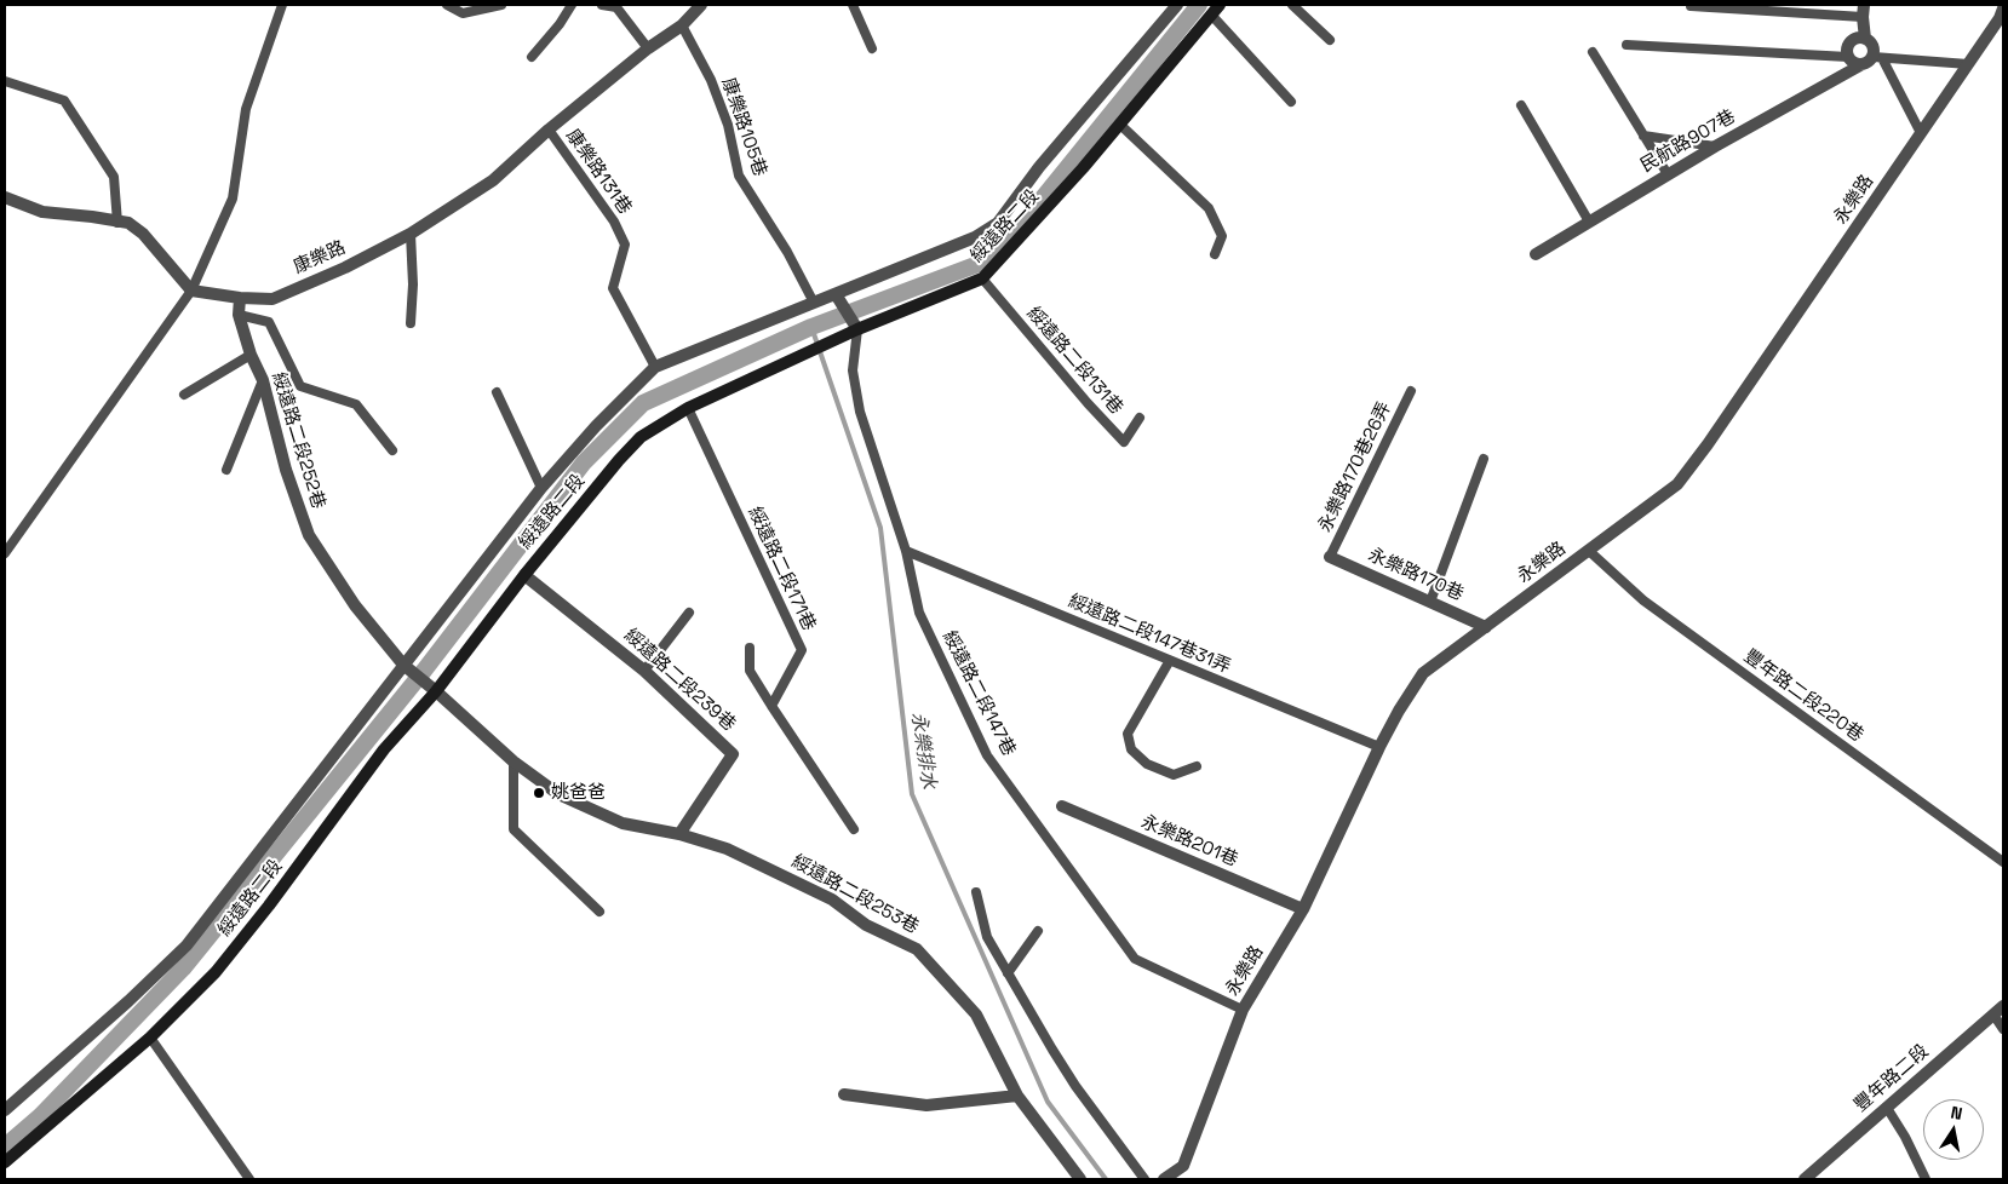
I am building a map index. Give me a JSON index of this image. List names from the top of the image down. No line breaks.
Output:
{"streets":{"street":["民航路907巷","永樂路","綏遠路二段","康樂路","綏遠路二段252巷","永樂路170巷","綏遠路二段239巷","永樂路201巷","綏遠路二段253巷","豐年路二段"],"lane":["康樂路105巷","康樂路131巷","綏遠路二段131巷","永樂路170巷26弄","綏遠路二段171巷","綏遠路二段147巷31弄","綏遠路二段147巷","豐年路二段220巷"]},"crossings":[["康樂路105巷","綏遠路二段"],["康樂路105巷","康樂路"],["康樂路131巷","綏遠路二段"],["康樂路131巷","康樂路"],["永樂路","永樂路170巷"],["永樂路","綏遠路二段147巷31弄"],["永樂路","綏遠路二段147巷"],["永樂路","豐年路二段220巷"],["永樂路","永樂路201巷"],["綏遠路二段","綏遠路二段131巷"],["綏遠路二段","綏遠路二段252巷"],["綏遠路二段","綏遠路二段171巷"],["綏遠路二段","綏遠路二段239巷"],["綏遠路二段","綏遠路二段147巷"],["綏遠路二段","綏遠路二段253巷"],["康樂路","綏遠路二段252巷"],["綏遠路二段252巷","綏遠路二段253巷"],["永樂路170巷26弄","永樂路170巷"],["綏遠路二段147巷31弄","綏遠路二段147巷"],["綏遠路二段239巷","綏遠路二段253巷"]],"water":["永樂排水"],"places":["姚爸爸"],"north":"top"}
